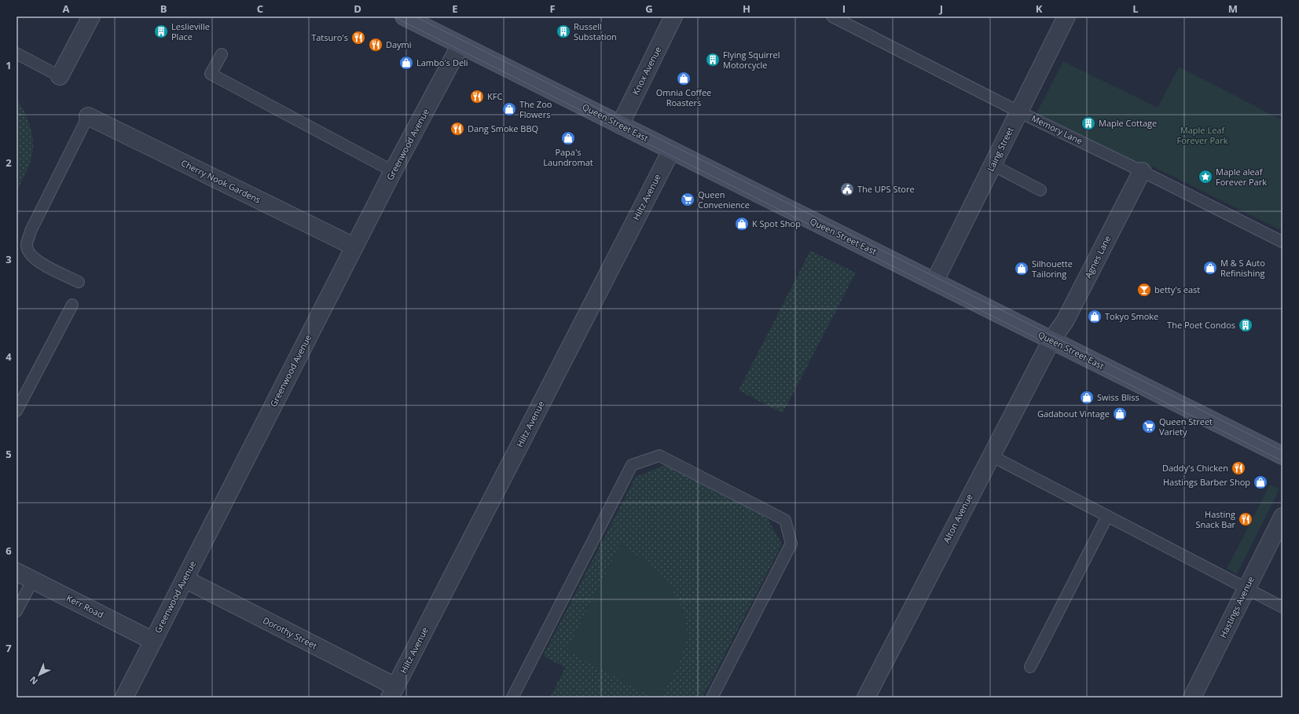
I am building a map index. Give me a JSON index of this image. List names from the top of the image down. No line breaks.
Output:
{"streets":{"main road":["Queen Street East"],"street":["Knox Avenue","Greenwood Avenue","Laing Street","Cherry Nook Gardens","Hiltz Avenue","Agnes Lane","Alton Avenue","Kerr Road","Hastings Avenue","Dorothy Street"],"lane":["Memory Lane"]},"crossings":[["Knox Avenue","Queen Street East"],["Queen Street East","Greenwood Avenue"],["Queen Street East","Laing Street"],["Queen Street East","Hiltz Avenue"],["Queen Street East","Agnes Lane"],["Queen Street East","Alton Avenue"],["Memory Lane","Laing Street"],["Memory Lane","Agnes Lane"],["Greenwood Avenue","Cherry Nook Gardens"],["Greenwood Avenue","Kerr Road"],["Greenwood Avenue","Dorothy Street"],["Hiltz Avenue","Dorothy Street"],["Agnes Lane","Alton Avenue"]],"parks":["Maple Leaf Forever Park"],"places":{"building":["Leslieville Place","Russell Substation","Flying Squirrel Motorcycle","Maple Cottage","The Poet Condos"],"restaurant":["Tatsuro's","Daymi","KFC","Dang Smoke BBQ","Daddy's Chicken","Hasting Snack Bar"],"shop":["Lambo's Deli","Omnia Coffee Roasters","The Zoo Flowers","Papa's Laundromat","K Spot Shop","M & S Auto Refinishing","Silhouette Tailoring","Tokyo Smoke","Swiss Bliss","Gadabout Vintage","Hastings Barber Shop"],"place":["Maple aleaf Forever Park"],"public building":["The UPS Store"],"supermarket":["Queen Convenience","Queen Street Variety"],"bar":["betty's east"]},"north":"bottom left","grid":{"columns":["A","B","C","D","E","F","G","H","I","J","K","L","M"],"rows":["1","2","3","4","5","6","7"]}}
